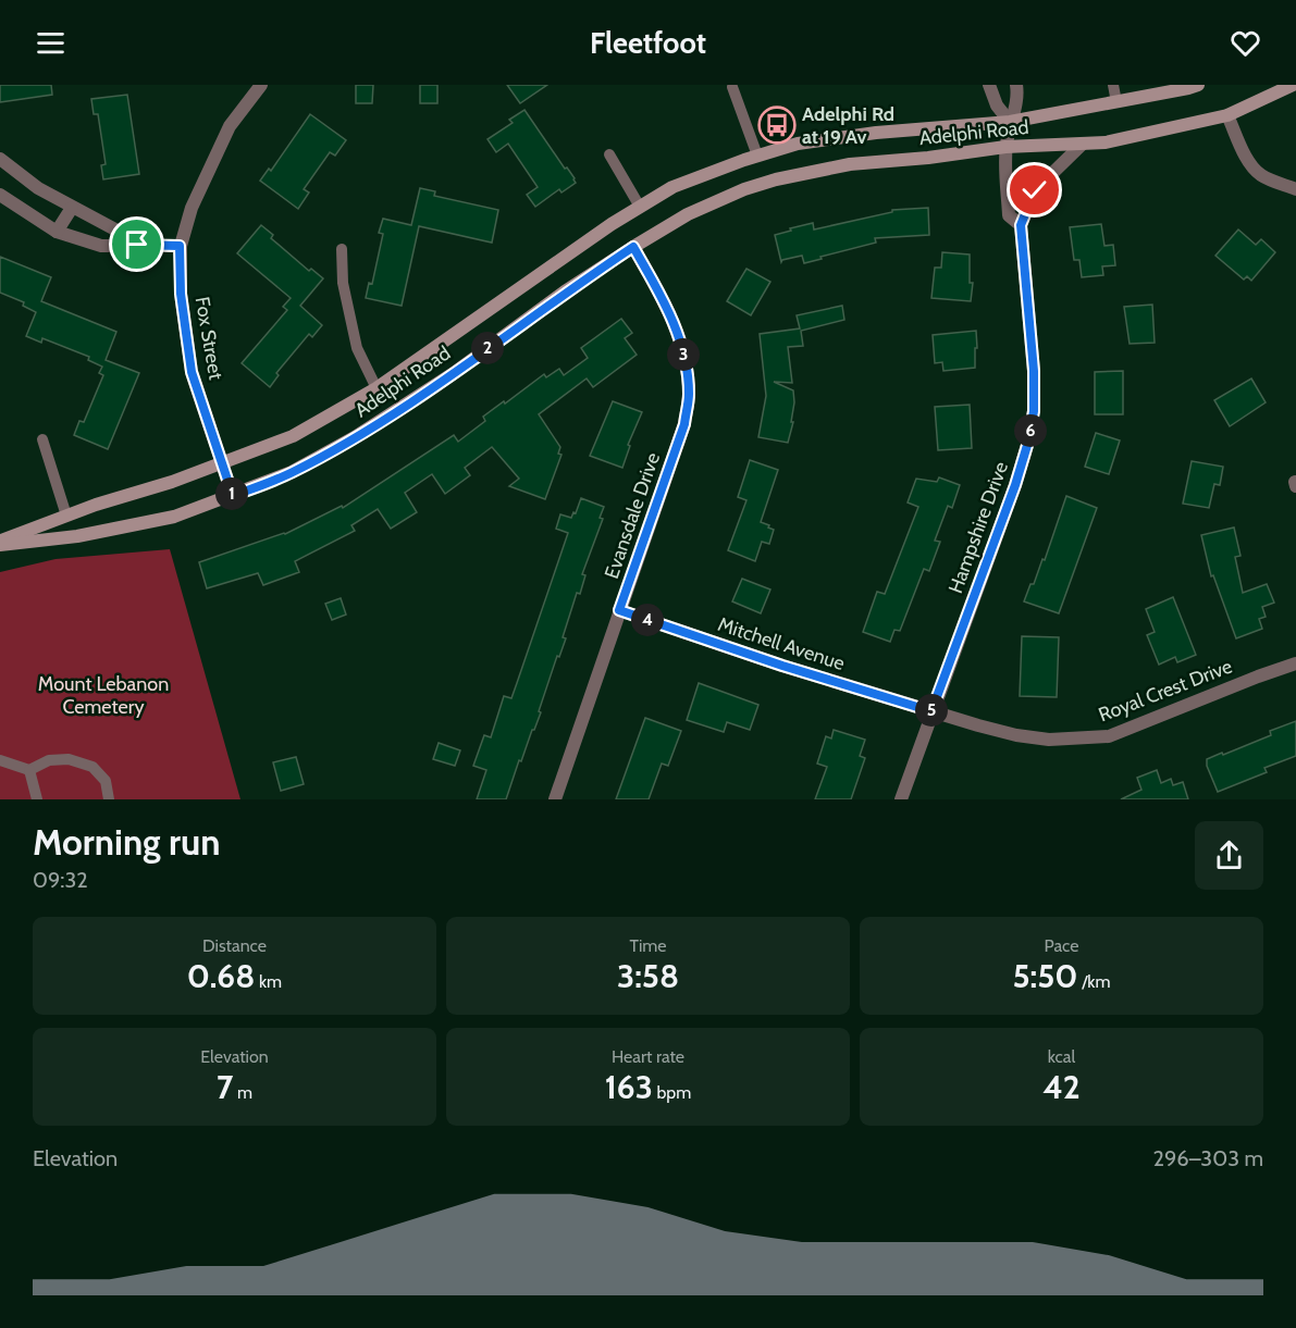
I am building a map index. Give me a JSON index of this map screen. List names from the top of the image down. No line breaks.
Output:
{"streets":{"main road":["Adelphi Road"],"street":["Fox Street","Evansdale Drive","Hampshire Drive","Mitchell Avenue","Royal Crest Drive"]},"crossings":[["Adelphi Road","Fox Street"],["Adelphi Road","Evansdale Drive"],["Adelphi Road","Hampshire Drive"],["Evansdale Drive","Mitchell Avenue"],["Hampshire Drive","Mitchell Avenue"],["Hampshire Drive","Royal Crest Drive"],["Mitchell Avenue","Royal Crest Drive"]],"parks":["Mount Lebanon Cemetery"],"places":{"bus stop":["Adelphi Rd at 19 Av"]},"page":{"header":"Fleetfoot","pins":["2","3","6","1","4","5"],"heading":["Morning run","09:32"],"stats":[["Distance","0.68 km"],["Time","3:58"],["Pace","5:50 /km"],["Elevation","7 m"],["Heart rate","163 bpm"],["kcal","42"]],"chart":["Elevation","296–303 m"]}}
